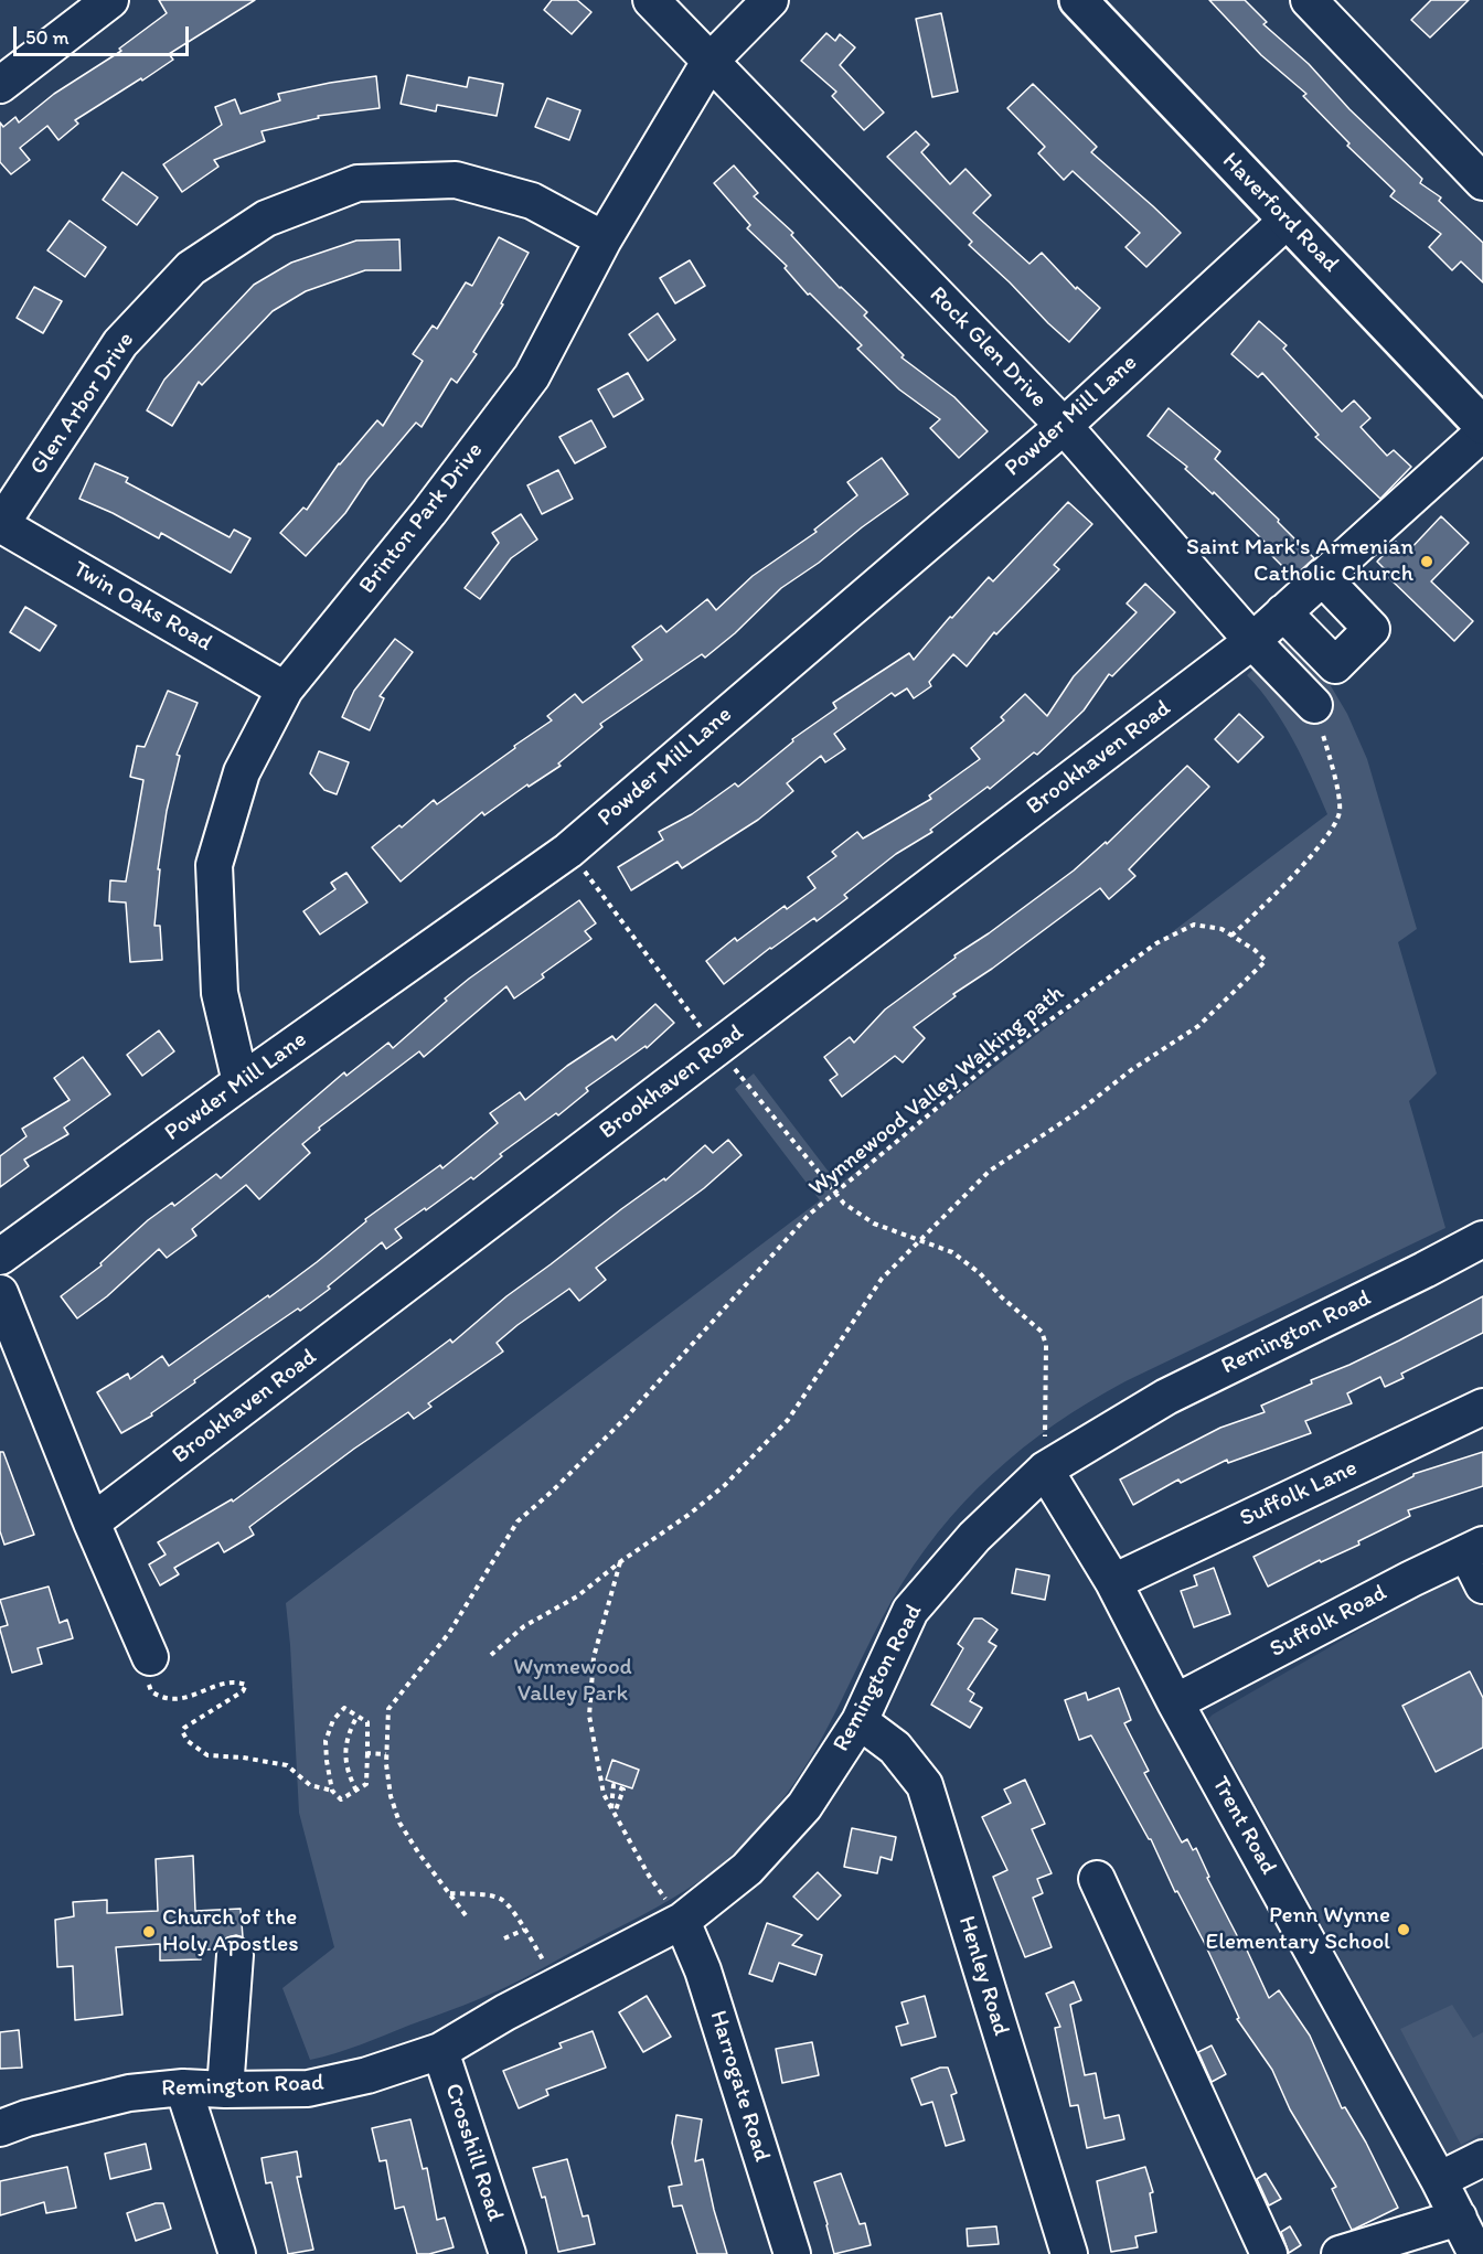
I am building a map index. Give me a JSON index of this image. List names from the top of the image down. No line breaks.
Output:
{"streets":{"main road":["Haverford Road"],"street":["Rock Glen Drive","Glen Arbor Drive","Powder Mill Lane","Brinton Park Drive","Twin Oaks Road","Brookhaven Road","Remington Road","Suffolk Lane","Suffolk Road","Trent Road","Henley Road","Harrogate Road","Crosshill Road"],"path":["Wynnewood Valley Walking path"]},"crossings":[["Haverford Road","Powder Mill Lane"],["Rock Glen Drive","Powder Mill Lane"],["Rock Glen Drive","Brinton Park Drive"],["Rock Glen Drive","Brookhaven Road"],["Glen Arbor Drive","Brinton Park Drive"],["Glen Arbor Drive","Twin Oaks Road"],["Powder Mill Lane","Brinton Park Drive"],["Brinton Park Drive","Twin Oaks Road"],["Remington Road","Trent Road"],["Remington Road","Henley Road"],["Remington Road","Harrogate Road"],["Remington Road","Crosshill Road"],["Suffolk Lane","Trent Road"],["Suffolk Road","Trent Road"]],"parks":["Wynnewood Valley Park"],"places":["Saint Mark's Armenian Catholic Church","Penn Wynne Elementary School","Church of the Holy Apostles"],"scale_bar":"50 m"}
